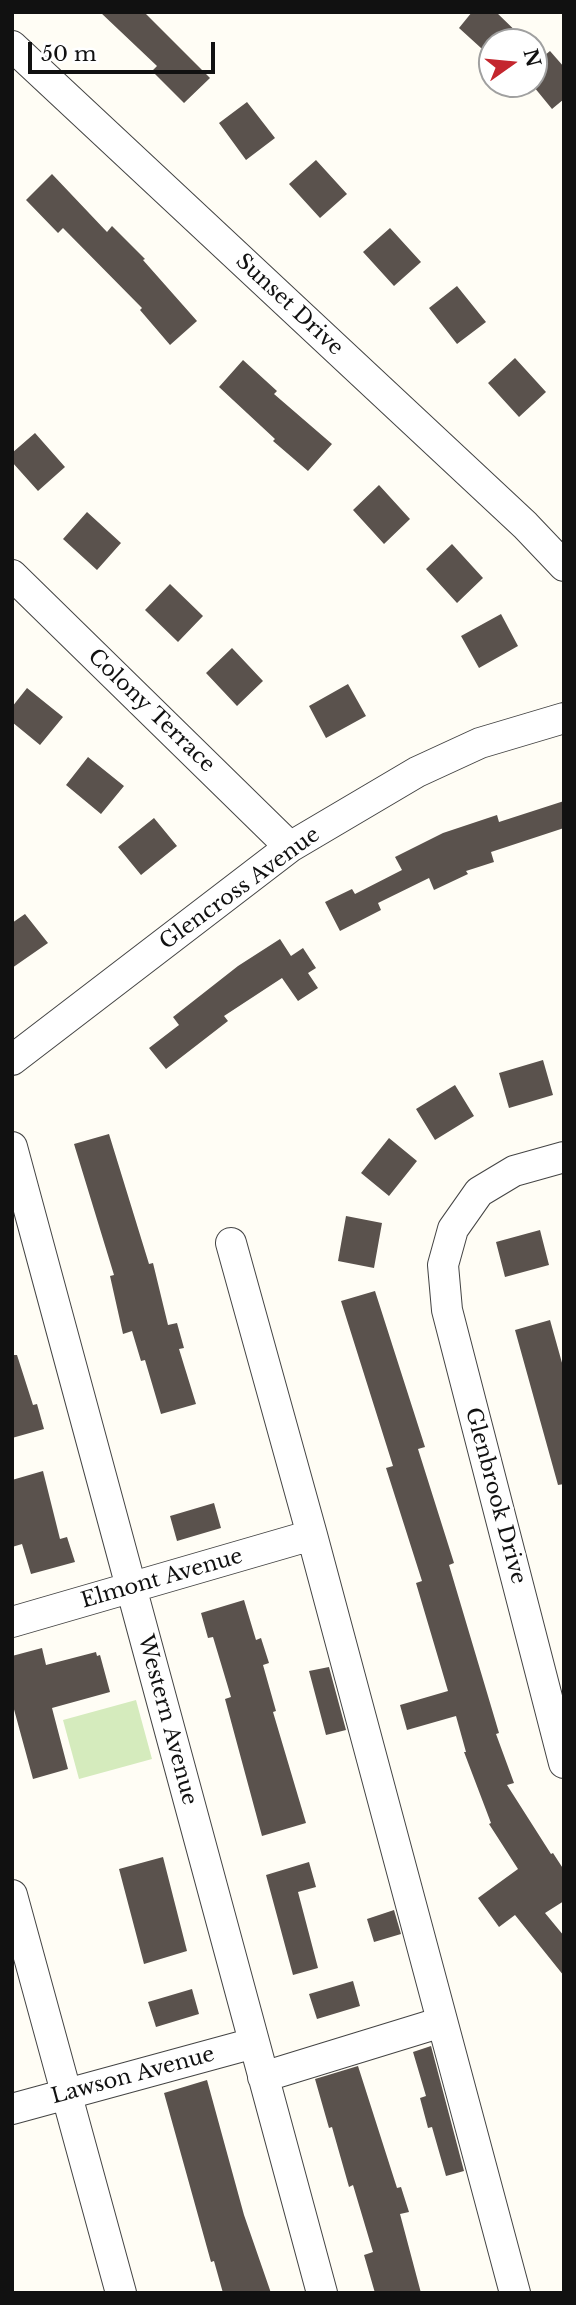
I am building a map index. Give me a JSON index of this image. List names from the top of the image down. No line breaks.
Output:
{"streets":{"street":["Sunset Drive","Colony Terrace","Glencross Avenue","Glenbrook Drive","Elmont Avenue","Western Avenue","Lawson Avenue"]},"crossings":[["Colony Terrace","Glencross Avenue"],["Elmont Avenue","Western Avenue"],["Western Avenue","Lawson Avenue"]],"scale_bar":"50 m","north":"right"}
